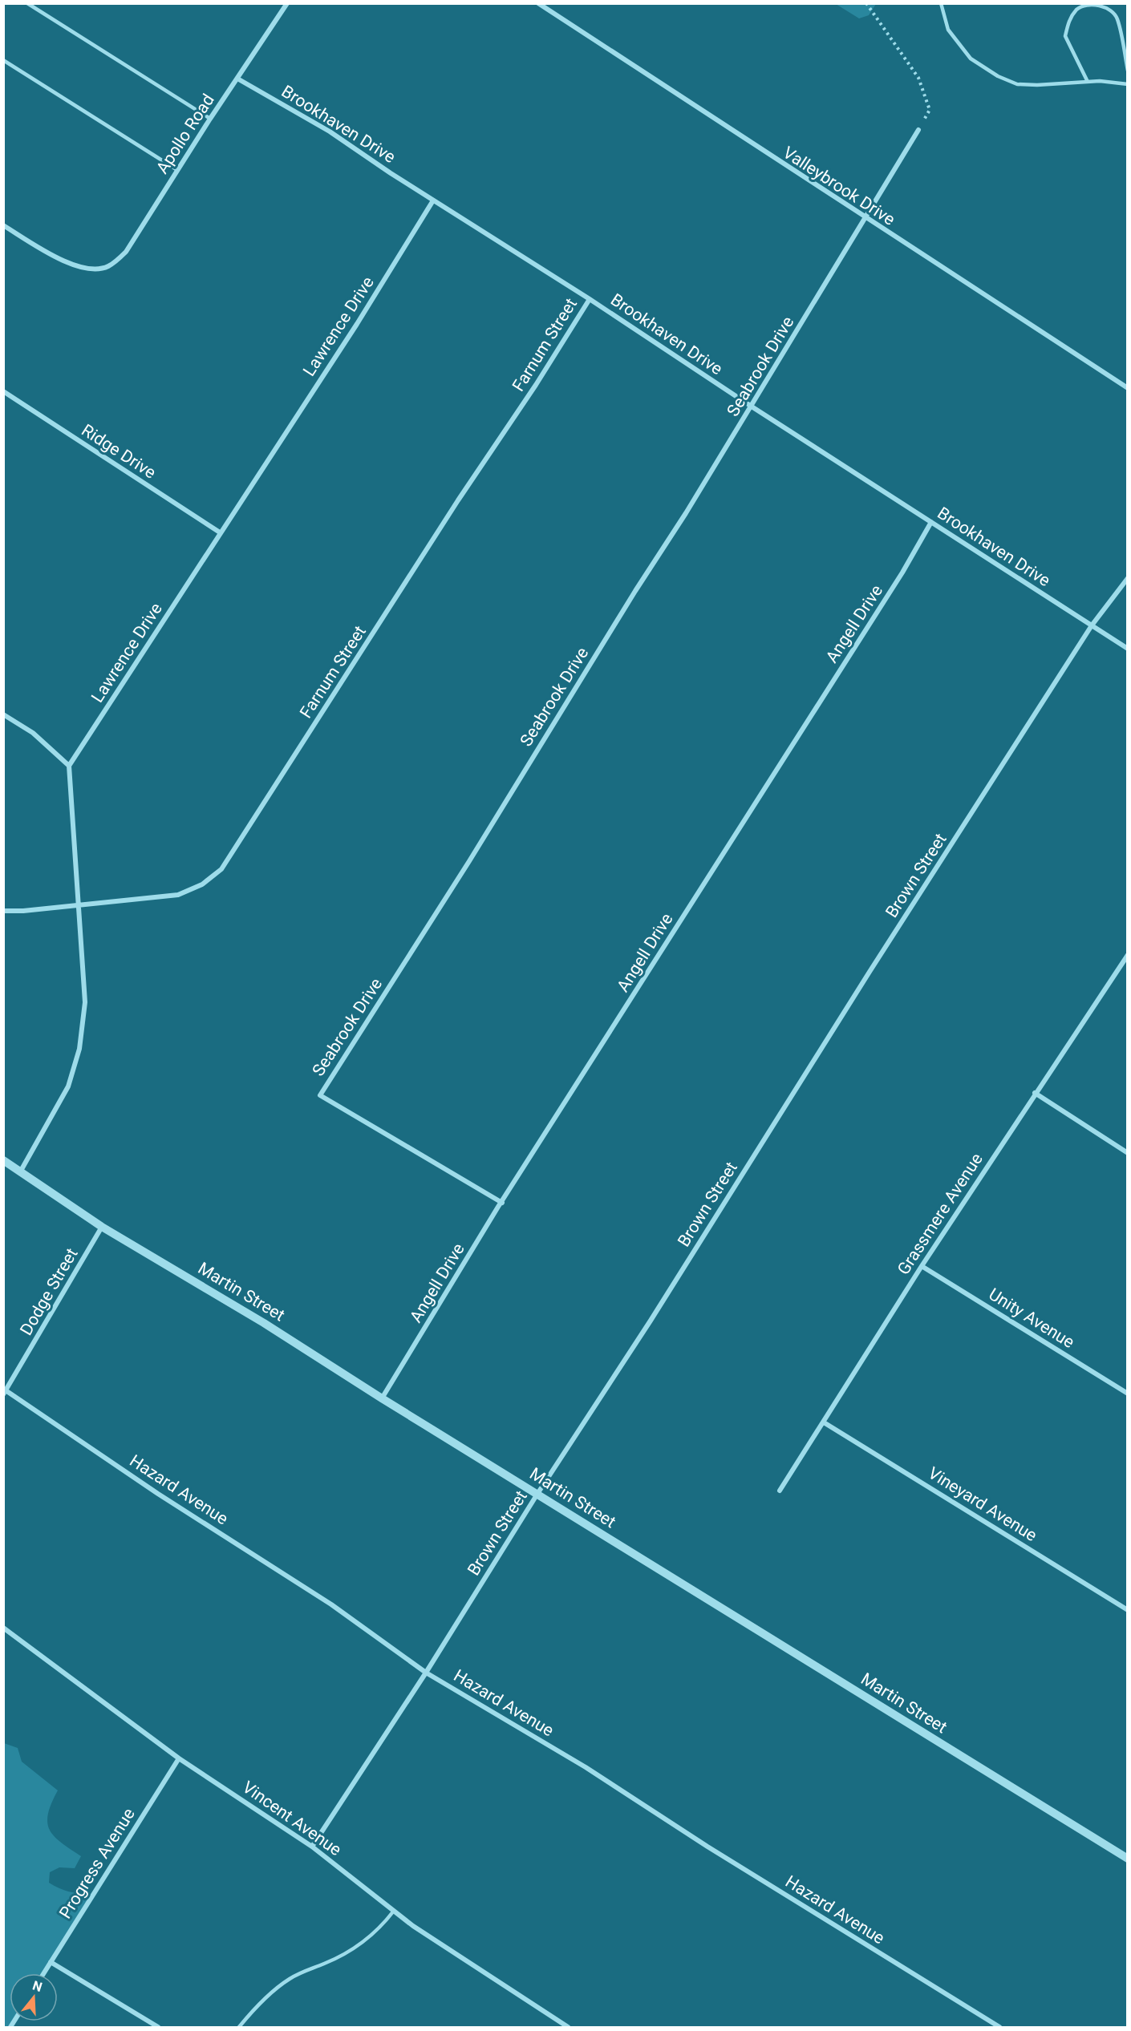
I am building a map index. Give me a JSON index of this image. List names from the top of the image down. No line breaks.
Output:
{"streets":{"street":["Brookhaven Drive","Apollo Road","Valleybrook Drive","Lawrence Drive","Farnum Street","Seabrook Drive","Ridge Drive","Angell Drive","Brown Street","Grassmere Avenue","Dodge Street","Martin Street","Unity Avenue","Hazard Avenue","Vineyard Avenue","Vincent Avenue","Progress Avenue"]},"crossings":[["Brookhaven Drive","Apollo Road"],["Brookhaven Drive","Lawrence Drive"],["Brookhaven Drive","Farnum Street"],["Brookhaven Drive","Seabrook Drive"],["Brookhaven Drive","Angell Drive"],["Brookhaven Drive","Brown Street"],["Valleybrook Drive","Seabrook Drive"],["Lawrence Drive","Ridge Drive"],["Seabrook Drive","Angell Drive"],["Angell Drive","Martin Street"],["Brown Street","Martin Street"],["Brown Street","Hazard Avenue"],["Brown Street","Vincent Avenue"],["Grassmere Avenue","Unity Avenue"],["Grassmere Avenue","Vineyard Avenue"],["Dodge Street","Martin Street"],["Dodge Street","Hazard Avenue"],["Vincent Avenue","Progress Avenue"]],"north":"top"}
